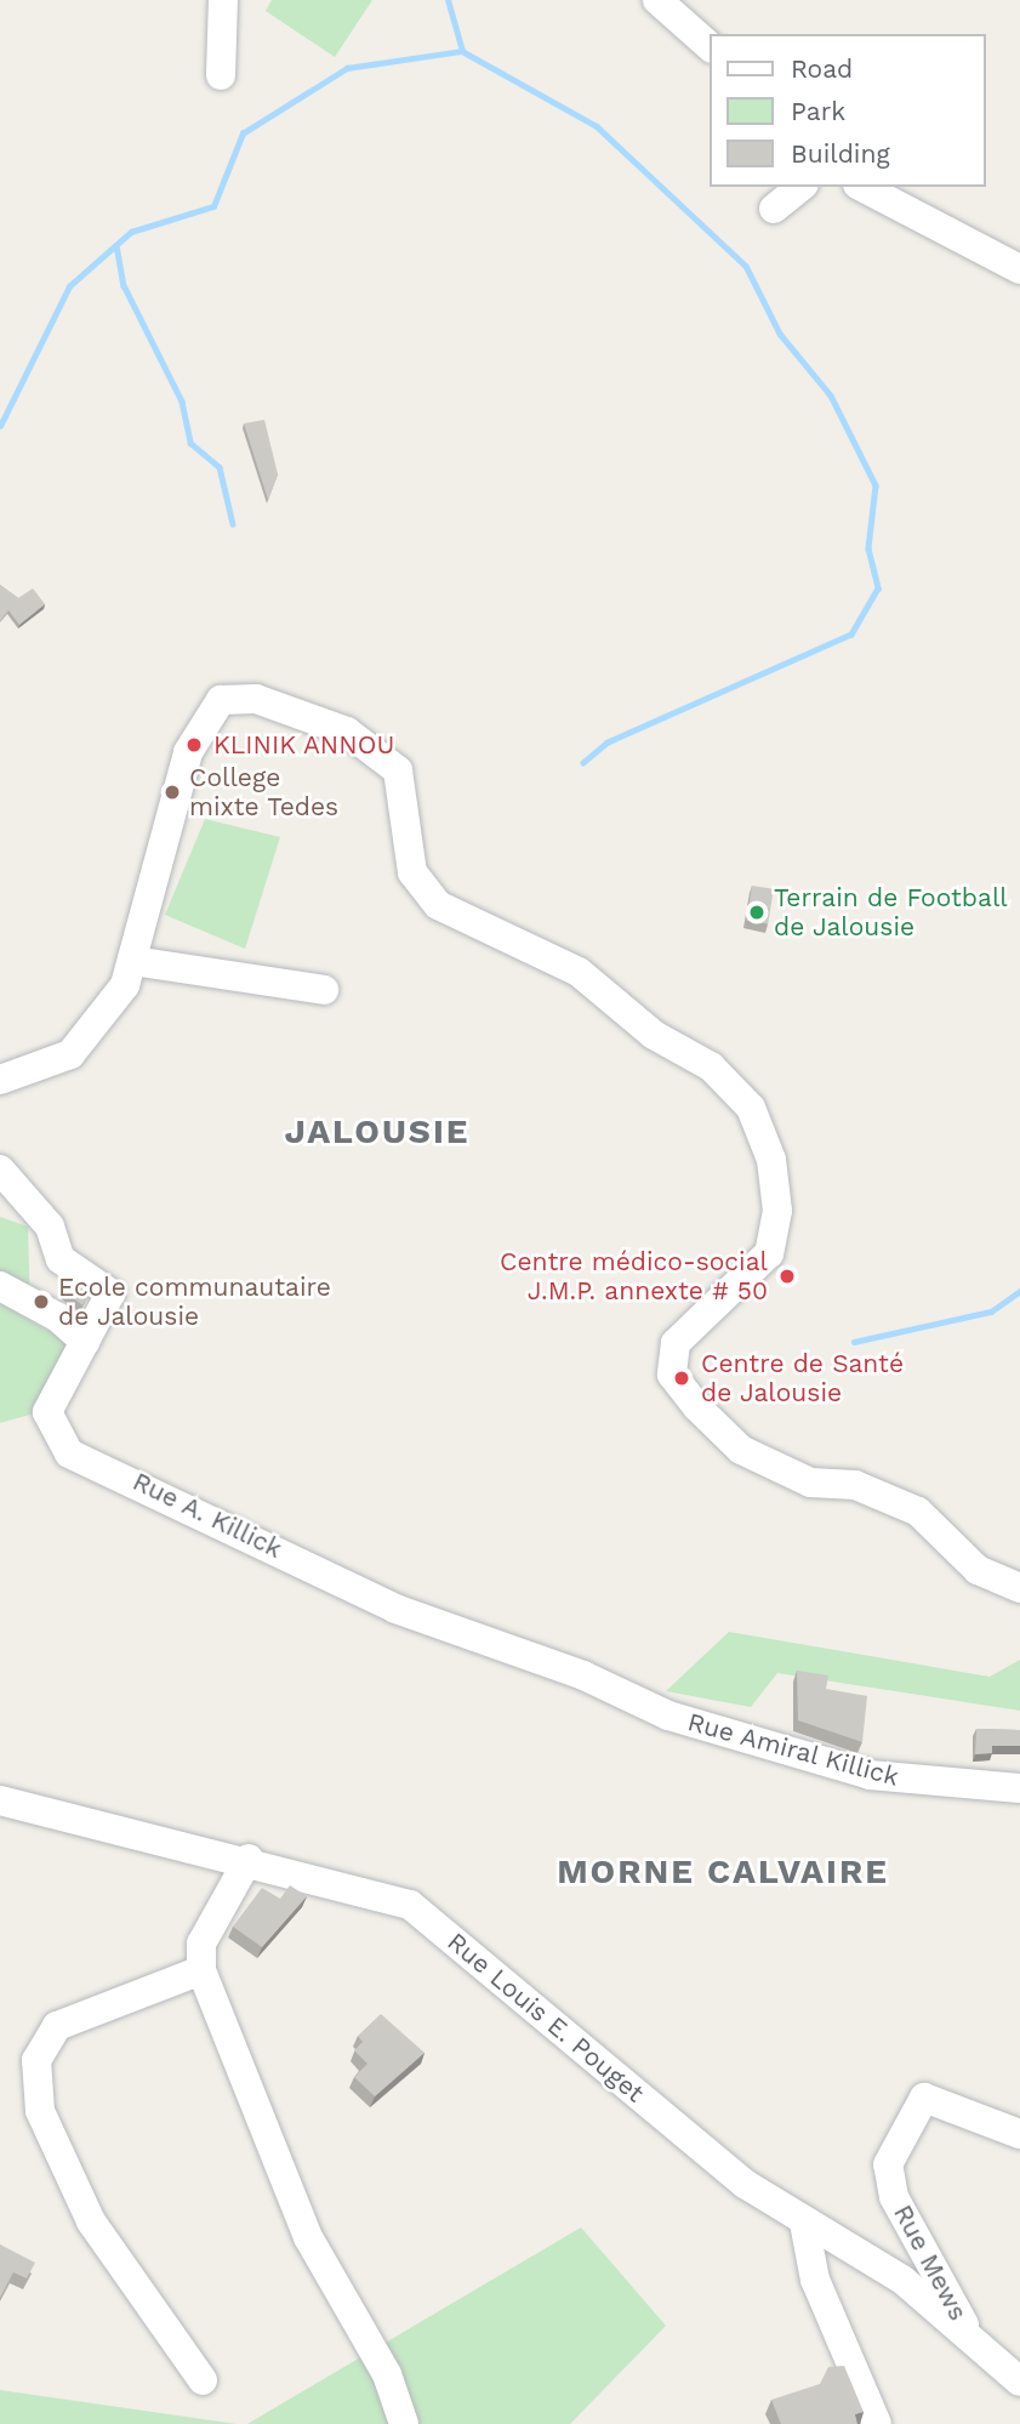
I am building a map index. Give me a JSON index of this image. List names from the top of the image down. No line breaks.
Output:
{"streets":{"street":["Rue A. Killick","Rue Amiral Killick","Rue Louis E. Pouget","Rue Mews"]},"crossings":[["Rue A. Killick","Rue Amiral Killick"],["Rue Louis E. Pouget","Rue Mews"]],"districts":["JALOUSIE","MORNE CALVAIRE"],"places":["KLINIK ANNOU","College mixte Tedes","Terrain de Football de Jalousie","Centre médico-social J.M.P. annexte # 50","Ecole communautaire de Jalousie","Centre de Santé de Jalousie"],"legend":["Road","Park","Building"]}
